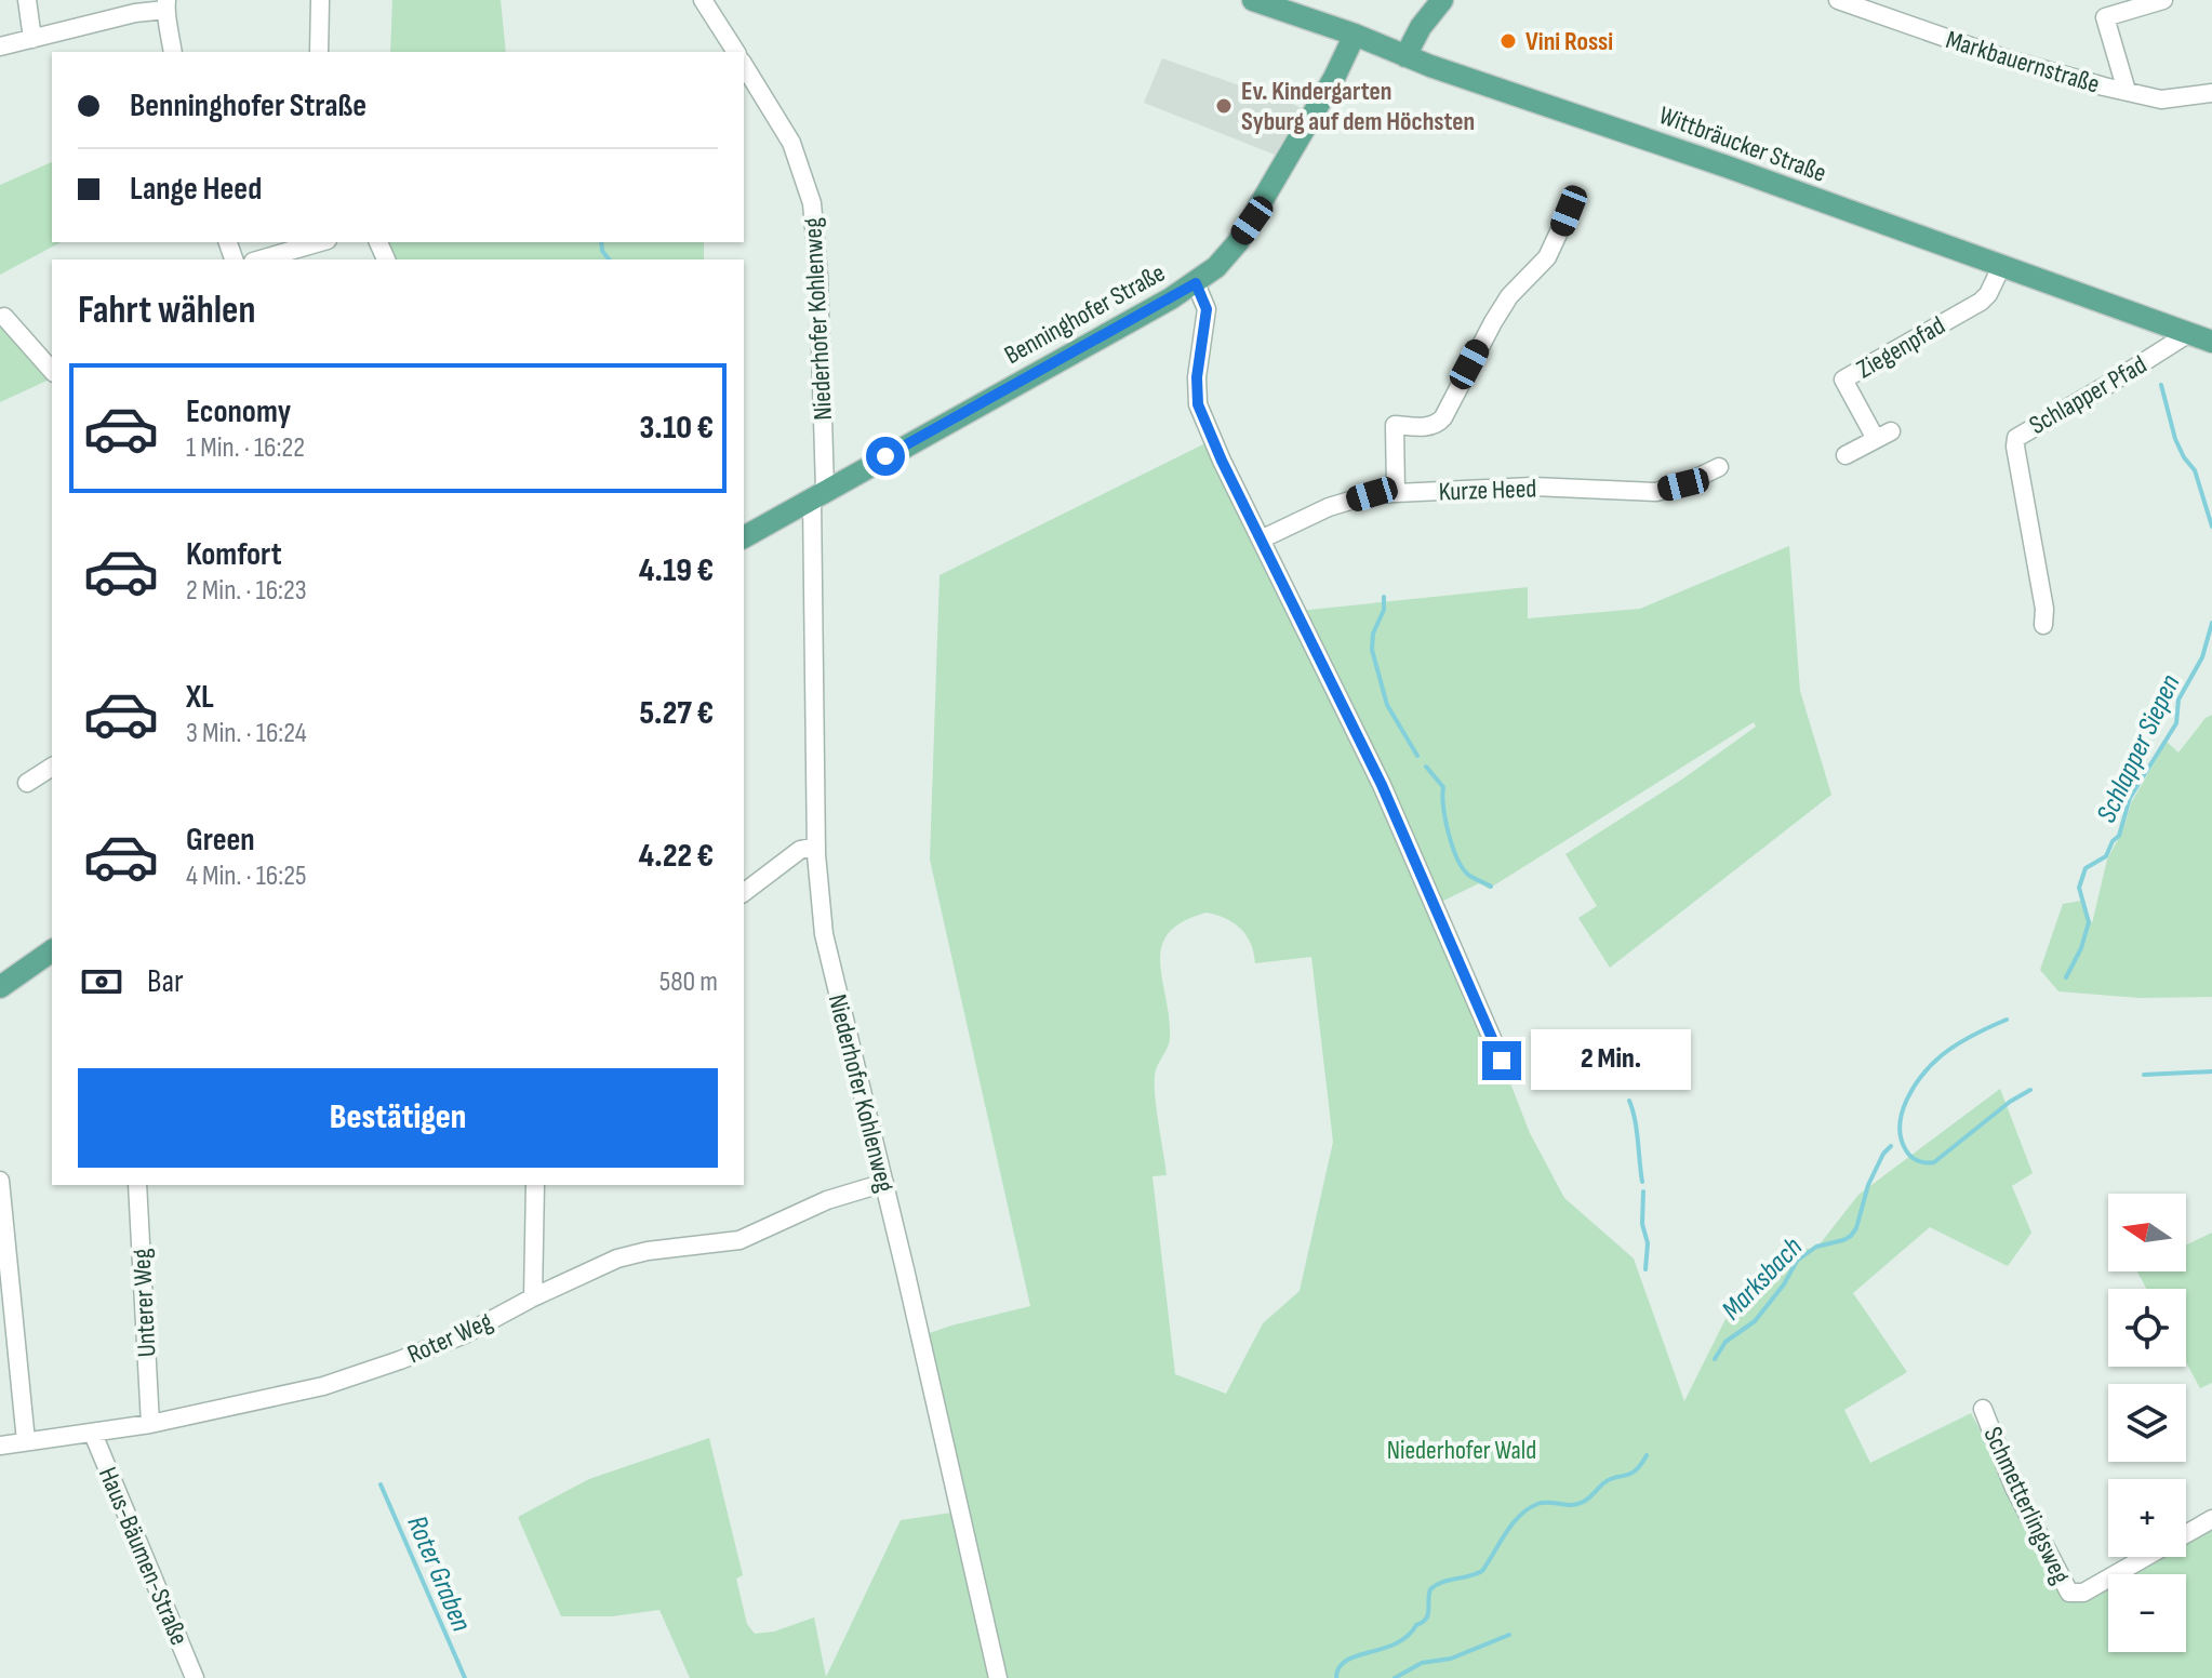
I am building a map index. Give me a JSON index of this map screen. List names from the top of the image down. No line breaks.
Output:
{"streets":{"main road":["Wittbräucker Straße","Benninghofer Straße"],"street":["Markbauernstraße","Niederhofer Kohlenweg","Ziegenpfad","Schlapper Pfad","Kurze Heed","Unterer Weg","Roter Weg","Schmetterlingsweg","Haus-Bäumen-Straße"]},"crossings":[["Wittbräucker Straße","Benninghofer Straße"],["Wittbräucker Straße","Ziegenpfad"],["Wittbräucker Straße","Schlapper Pfad"],["Benninghofer Straße","Niederhofer Kohlenweg"],["Niederhofer Kohlenweg","Roter Weg"],["Unterer Weg","Roter Weg"],["Roter Weg","Haus-Bäumen-Straße"]],"water":["Schlapper Siepen","Marksbach","Roter Graben"],"parks":["Niederhofer Wald"],"places":["Vini Rossi","Ev. Kindergarten Syburg auf dem Höchsten"],"north":"left","page":{"banner":["Benninghofer Straße","Lange Heed"],"heading":"Fahrt wählen","list":[{"name":"Economy","note":"1 Min. · 16:22","value":"3.10 €"},{"name":"Komfort","note":"2 Min. · 16:23","value":"4.19 €"},{"name":"XL","note":"3 Min. · 16:24","value":"5.27 €"},{"name":"Green","note":"4 Min. · 16:25","value":"4.22 €"}],"pay":["Bar","580 m"],"bubble":"2 Min.","buttons":"Bestätigen","map_buttons":["+","−"]}}
